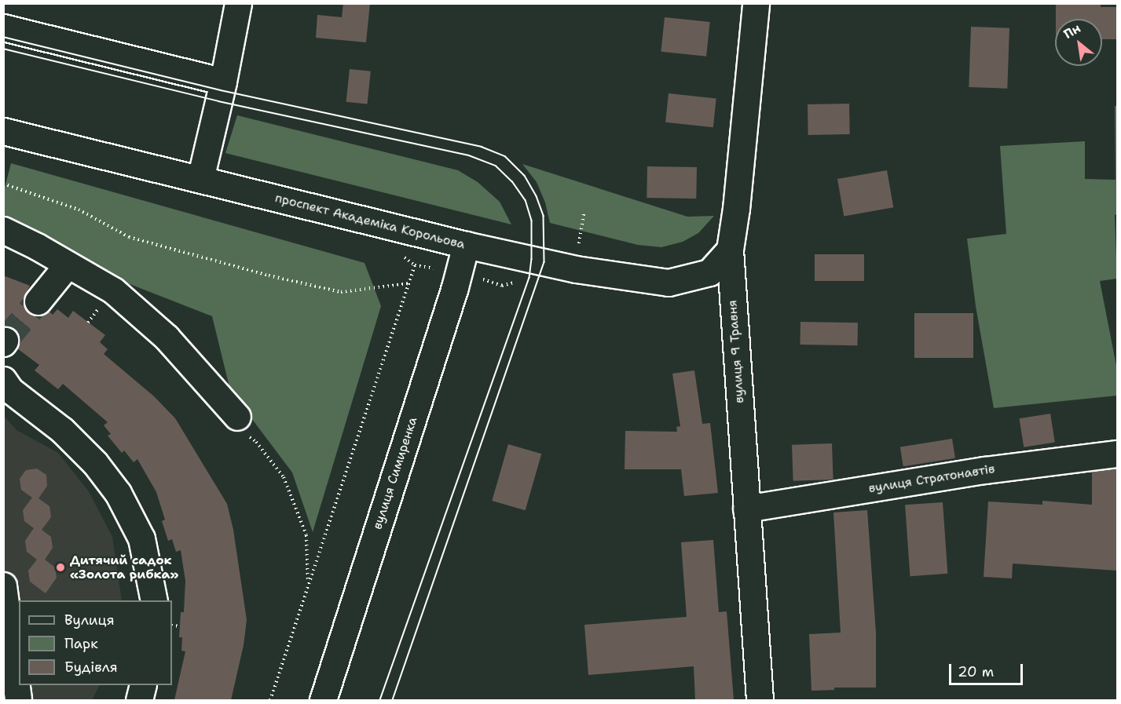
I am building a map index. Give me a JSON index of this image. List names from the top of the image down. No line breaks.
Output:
{"streets":{"main road":["проспект Академіка Корольова","вулиця 9 Травня","вулиця Симиренка","вулиця Стратонавтів"]},"crossings":[["проспект Академіка Корольова","вулиця 9 Травня"],["проспект Академіка Корольова","вулиця Симиренка"],["вулиця 9 Травня","вулиця Стратонавтів"]],"places":["Дитячий садок «Золота рибка»"],"legend":["Вулиця","Парк","Будівля"],"scale_bar":"20 m","north":"top left"}
